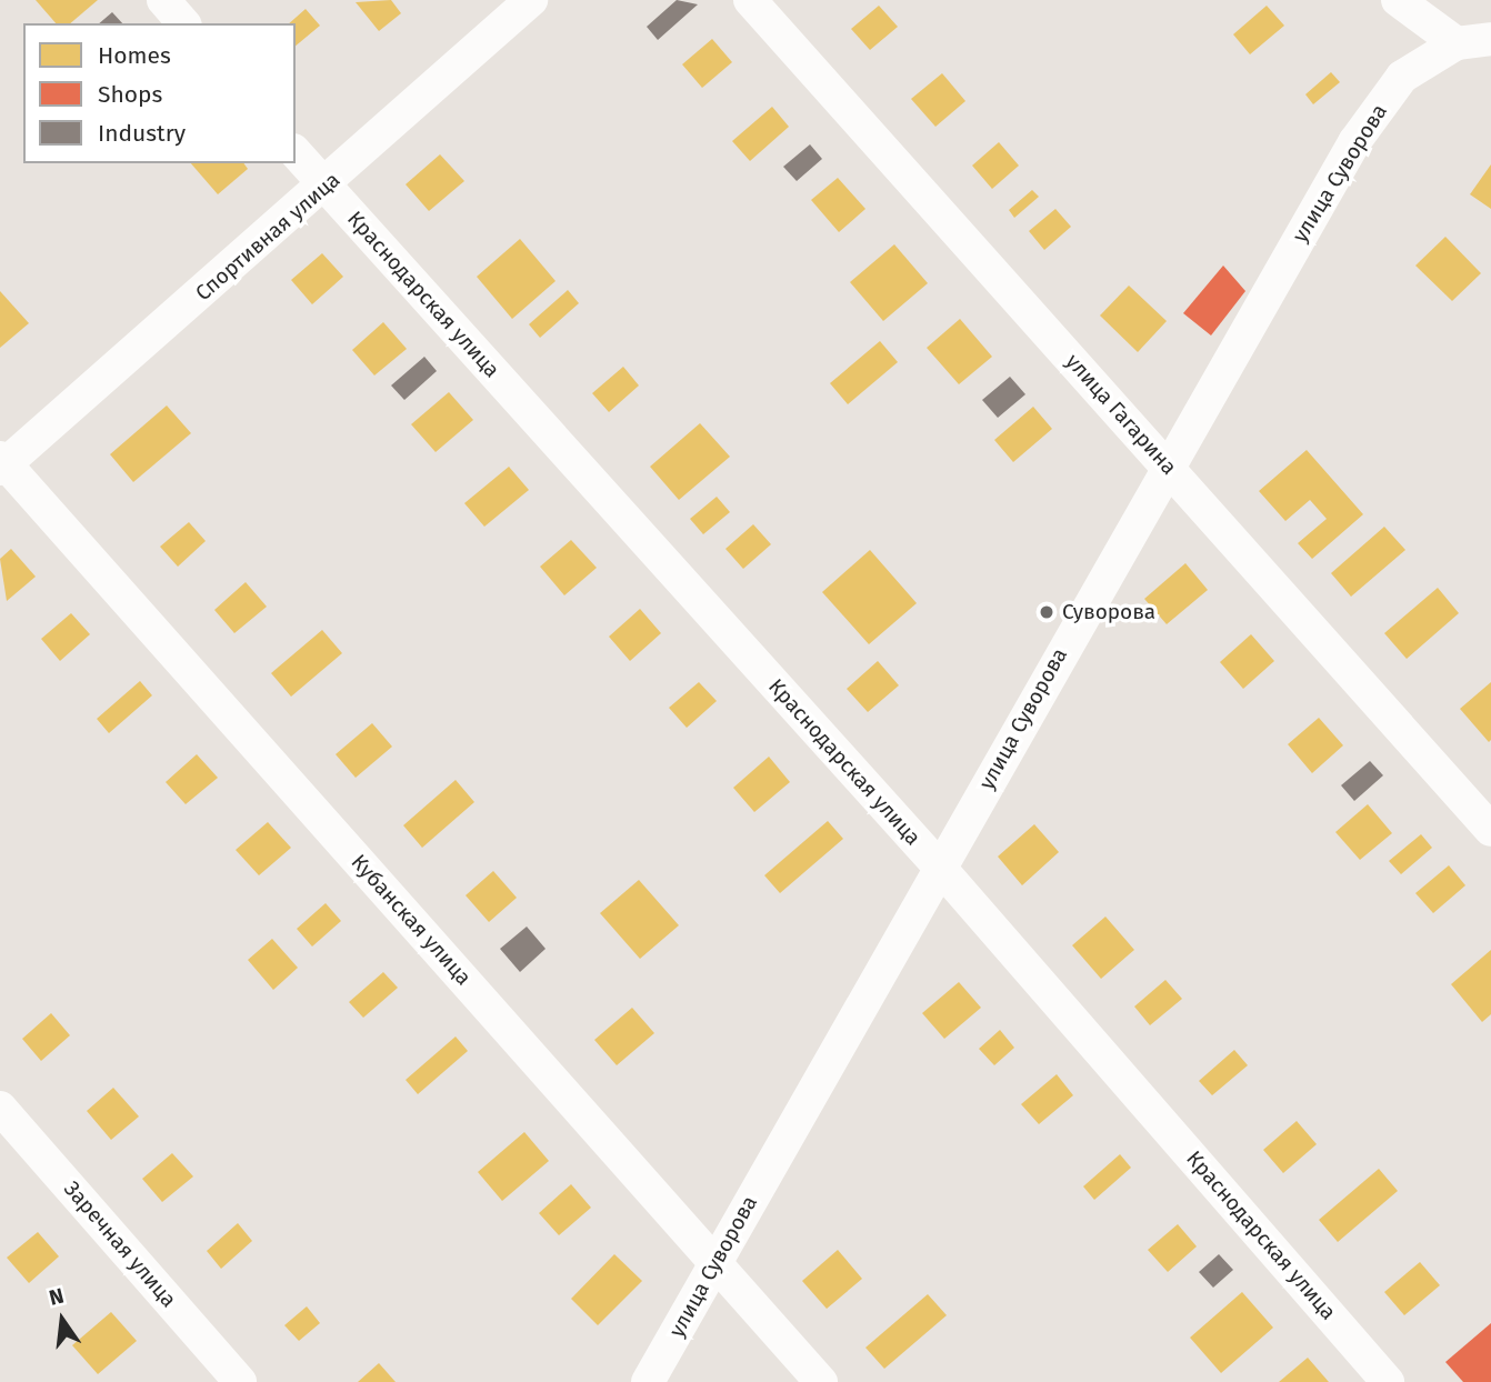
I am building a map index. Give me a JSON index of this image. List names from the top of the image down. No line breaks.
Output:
{"streets":{"street":["улица Суворова","Спортивная улица","Краснодарская улица","улица Гагарина","Кубанская улица","Заречная улица"]},"crossings":[["улица Суворова","Краснодарская улица"],["улица Суворова","улица Гагарина"],["улица Суворова","Кубанская улица"],["Спортивная улица","Краснодарская улица"],["Спортивная улица","Кубанская улица"]],"places":["Суворова"],"legend":["Homes","Shops","Industry"],"north":"top"}
